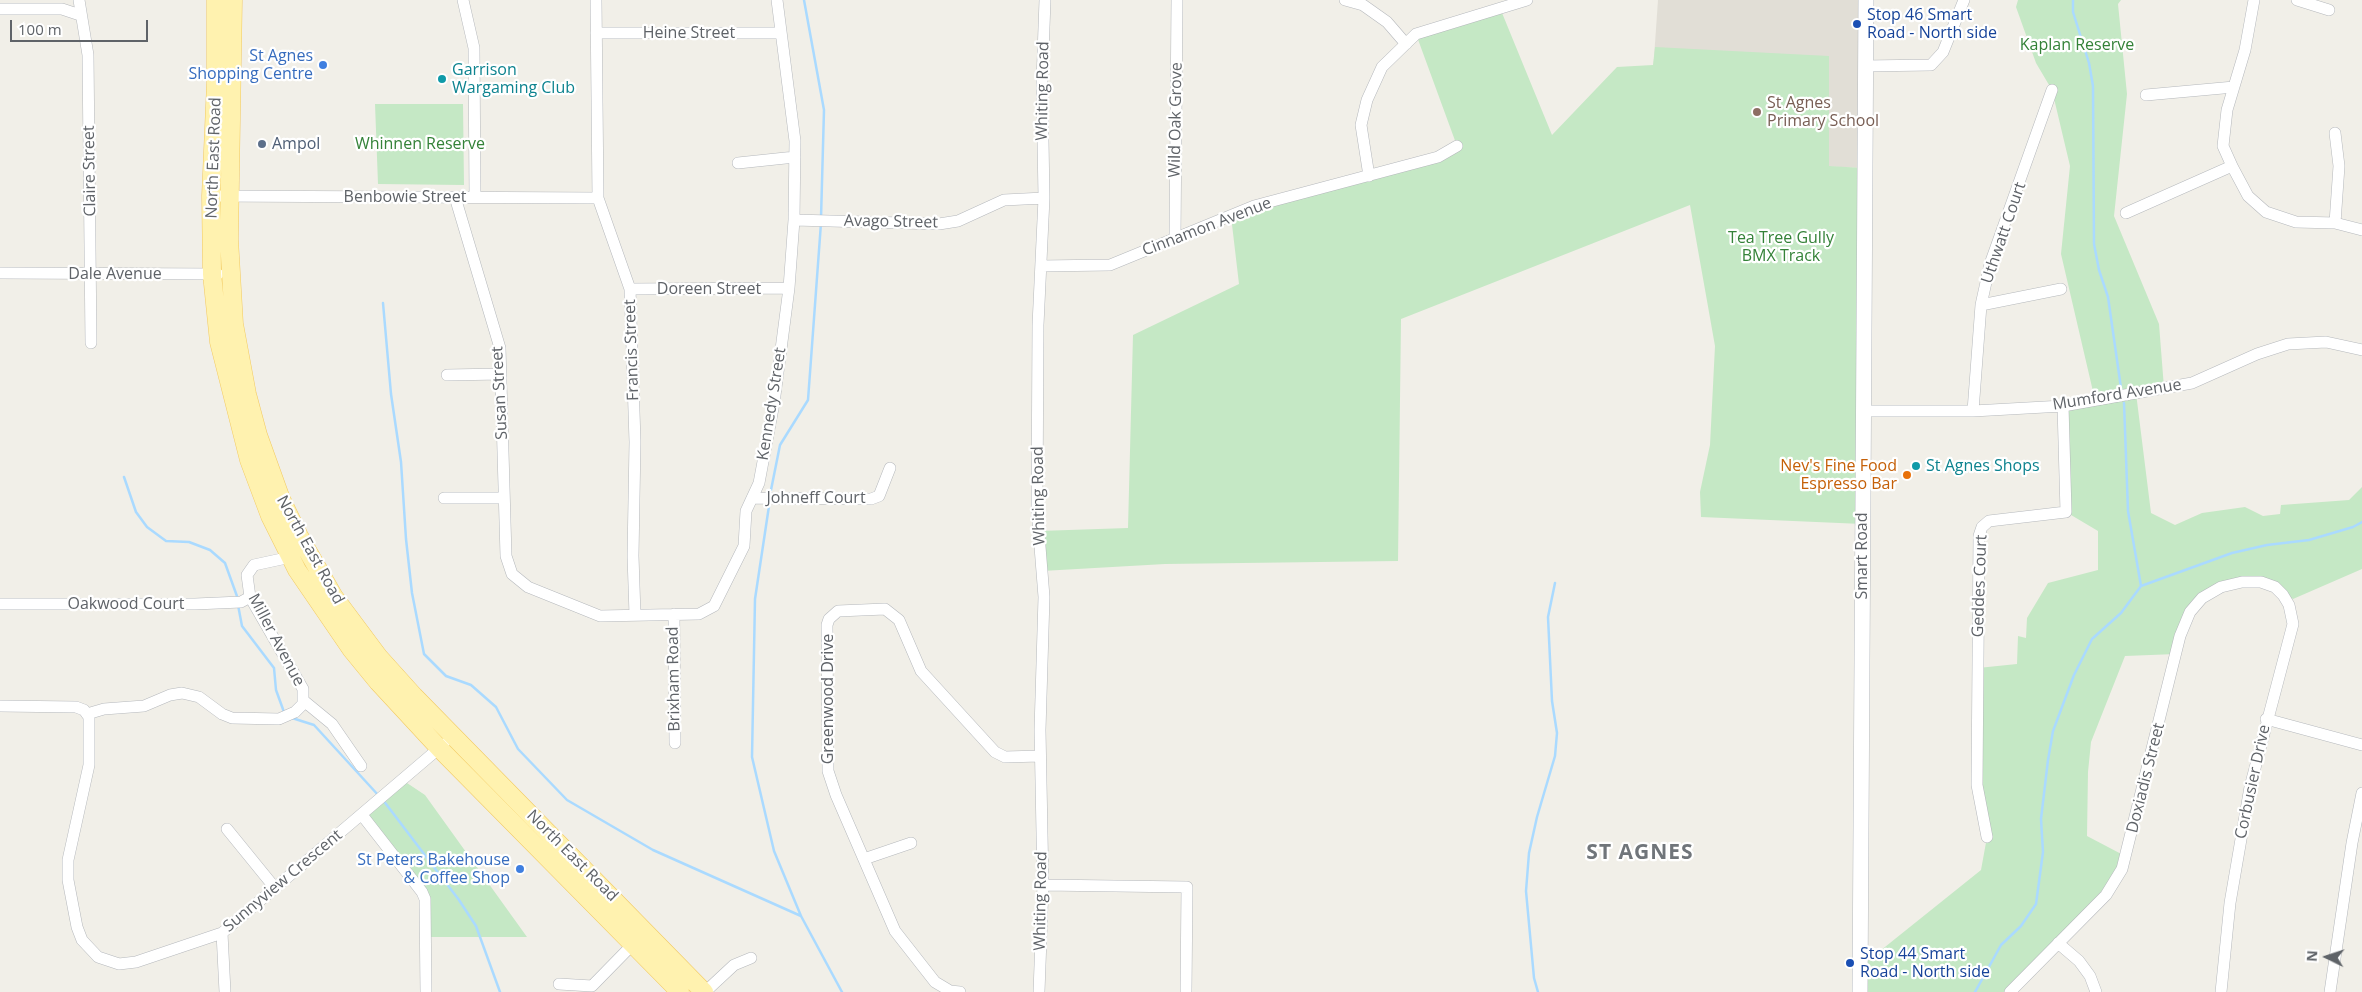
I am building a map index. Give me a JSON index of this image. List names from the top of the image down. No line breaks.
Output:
{"streets":{"main road":["North East Road","Smart Road"],"street":["Heine Street","Whiting Road","Wild Oak Grove","Claire Street","Benbowie Street","Avago Street","Cinnamon Avenue","Uthwatt Court","Dale Avenue","Doreen Street","Francis Street","Susan Street","Mumford Avenue","Kennedy Street","Johneff Court","Geddes Court","Oakwood Court","Miller Avenue","Brixham Road","Greenwood Drive","Doxiadis Street","Corbusier Drive","Sunnyview Crescent"]},"crossings":[["Heine Street","Francis Street"],["Heine Street","Kennedy Street"],["Whiting Road","Avago Street"],["Whiting Road","Cinnamon Avenue"],["Whiting Road","Greenwood Drive"],["Wild Oak Grove","Cinnamon Avenue"],["North East Road","Benbowie Street"],["North East Road","Dale Avenue"],["North East Road","Miller Avenue"],["North East Road","Sunnyview Crescent"],["Claire Street","Dale Avenue"],["Benbowie Street","Francis Street"],["Benbowie Street","Susan Street"],["Avago Street","Kennedy Street"],["Uthwatt Court","Mumford Avenue"],["Doreen Street","Francis Street"],["Doreen Street","Kennedy Street"],["Francis Street","Kennedy Street"],["Susan Street","Kennedy Street"],["Mumford Avenue","Smart Road"],["Mumford Avenue","Geddes Court"],["Kennedy Street","Johneff Court"],["Kennedy Street","Brixham Road"],["Oakwood Court","Miller Avenue"],["Miller Avenue","Sunnyview Crescent"],["Doxiadis Street","Corbusier Drive"]],"districts":["ST AGNES"],"parks":["Kaplan Reserve","Whinnen Reserve","Tea Tree Gully BMX Track"],"places":["Stop 46 Smart Road - North side","St Agnes Shopping Centre","Garrison Wargaming Club","St Agnes Primary School","Ampol","St Agnes Shops","Nev's Fine Food Espresso Bar","St Peters Bakehouse & Coffee Shop","Stop 44 Smart Road - North side"],"scale_bar":"100 m","north":"left"}
